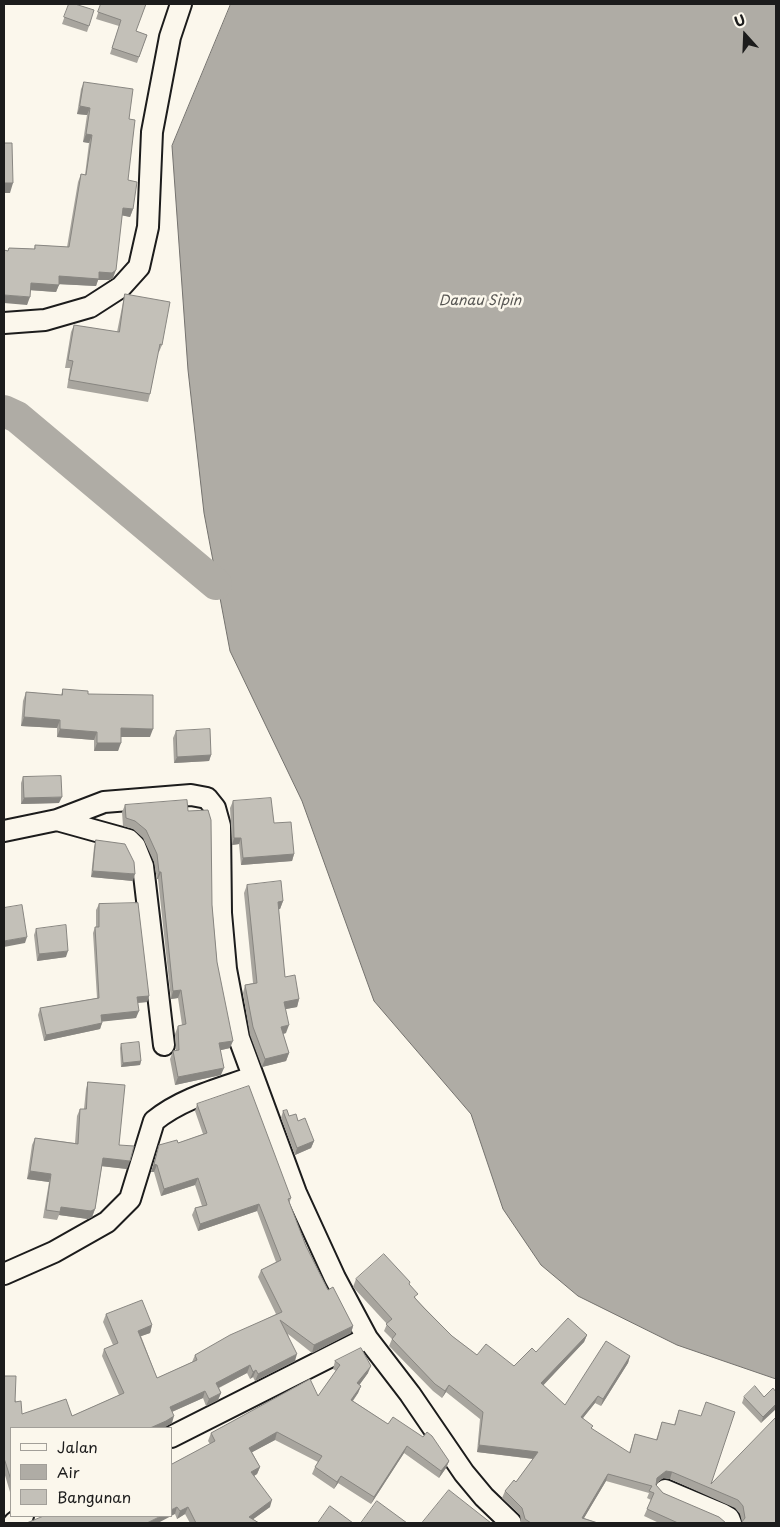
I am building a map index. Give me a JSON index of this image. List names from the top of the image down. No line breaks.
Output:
{"water":["Danau Sipin"],"legend":["Jalan","Air","Bangunan"],"north":"top"}
